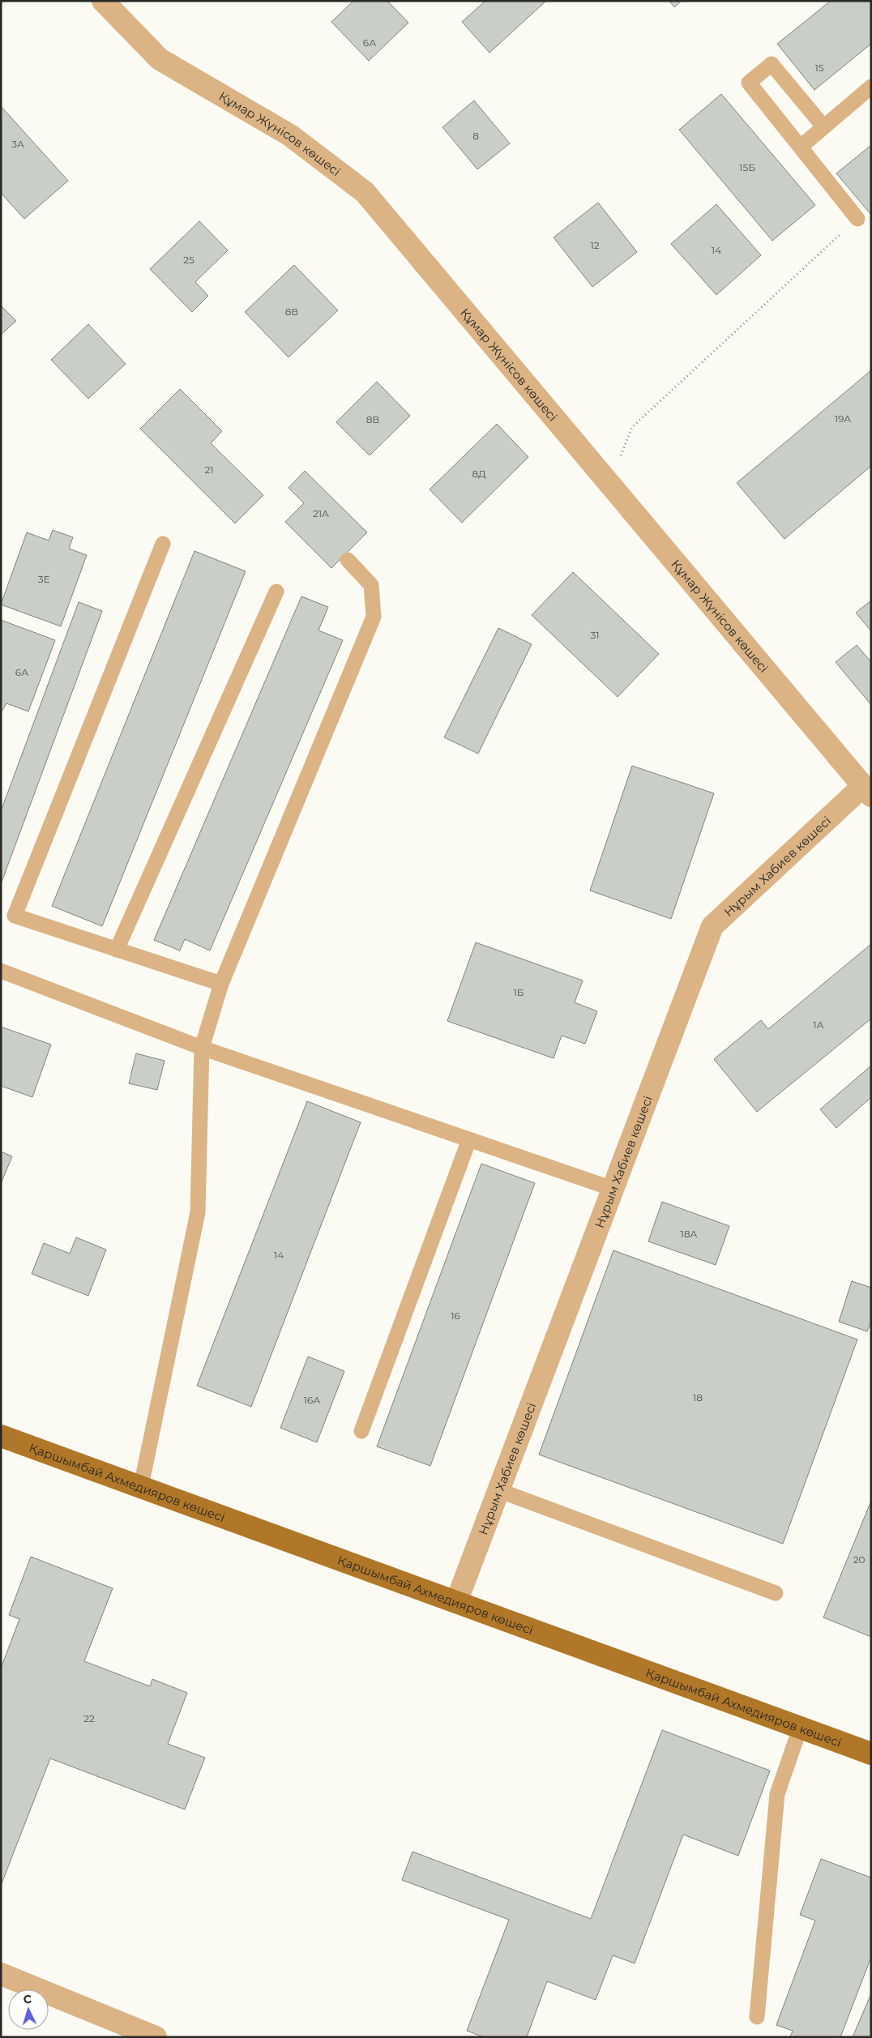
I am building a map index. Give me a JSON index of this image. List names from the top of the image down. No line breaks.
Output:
{"streets":{"main road":["Қаршымбай Ахмедияров көшесі"],"street":["Құмар Жүнісов көшесі","Нұрым Хабиев көшесі"]},"crossings":[["Құмар Жүнісов көшесі","Нұрым Хабиев көшесі"],["Нұрым Хабиев көшесі","Қаршымбай Ахмедияров көшесі"]],"house_numbers":["6А","15","8","3А","15Б","12","14","25","8В","19А","8В","21","8Д","21А","3Е","31","6А","1Б","1А","18А","14","16","18","16А","20","22"],"north":"top"}
